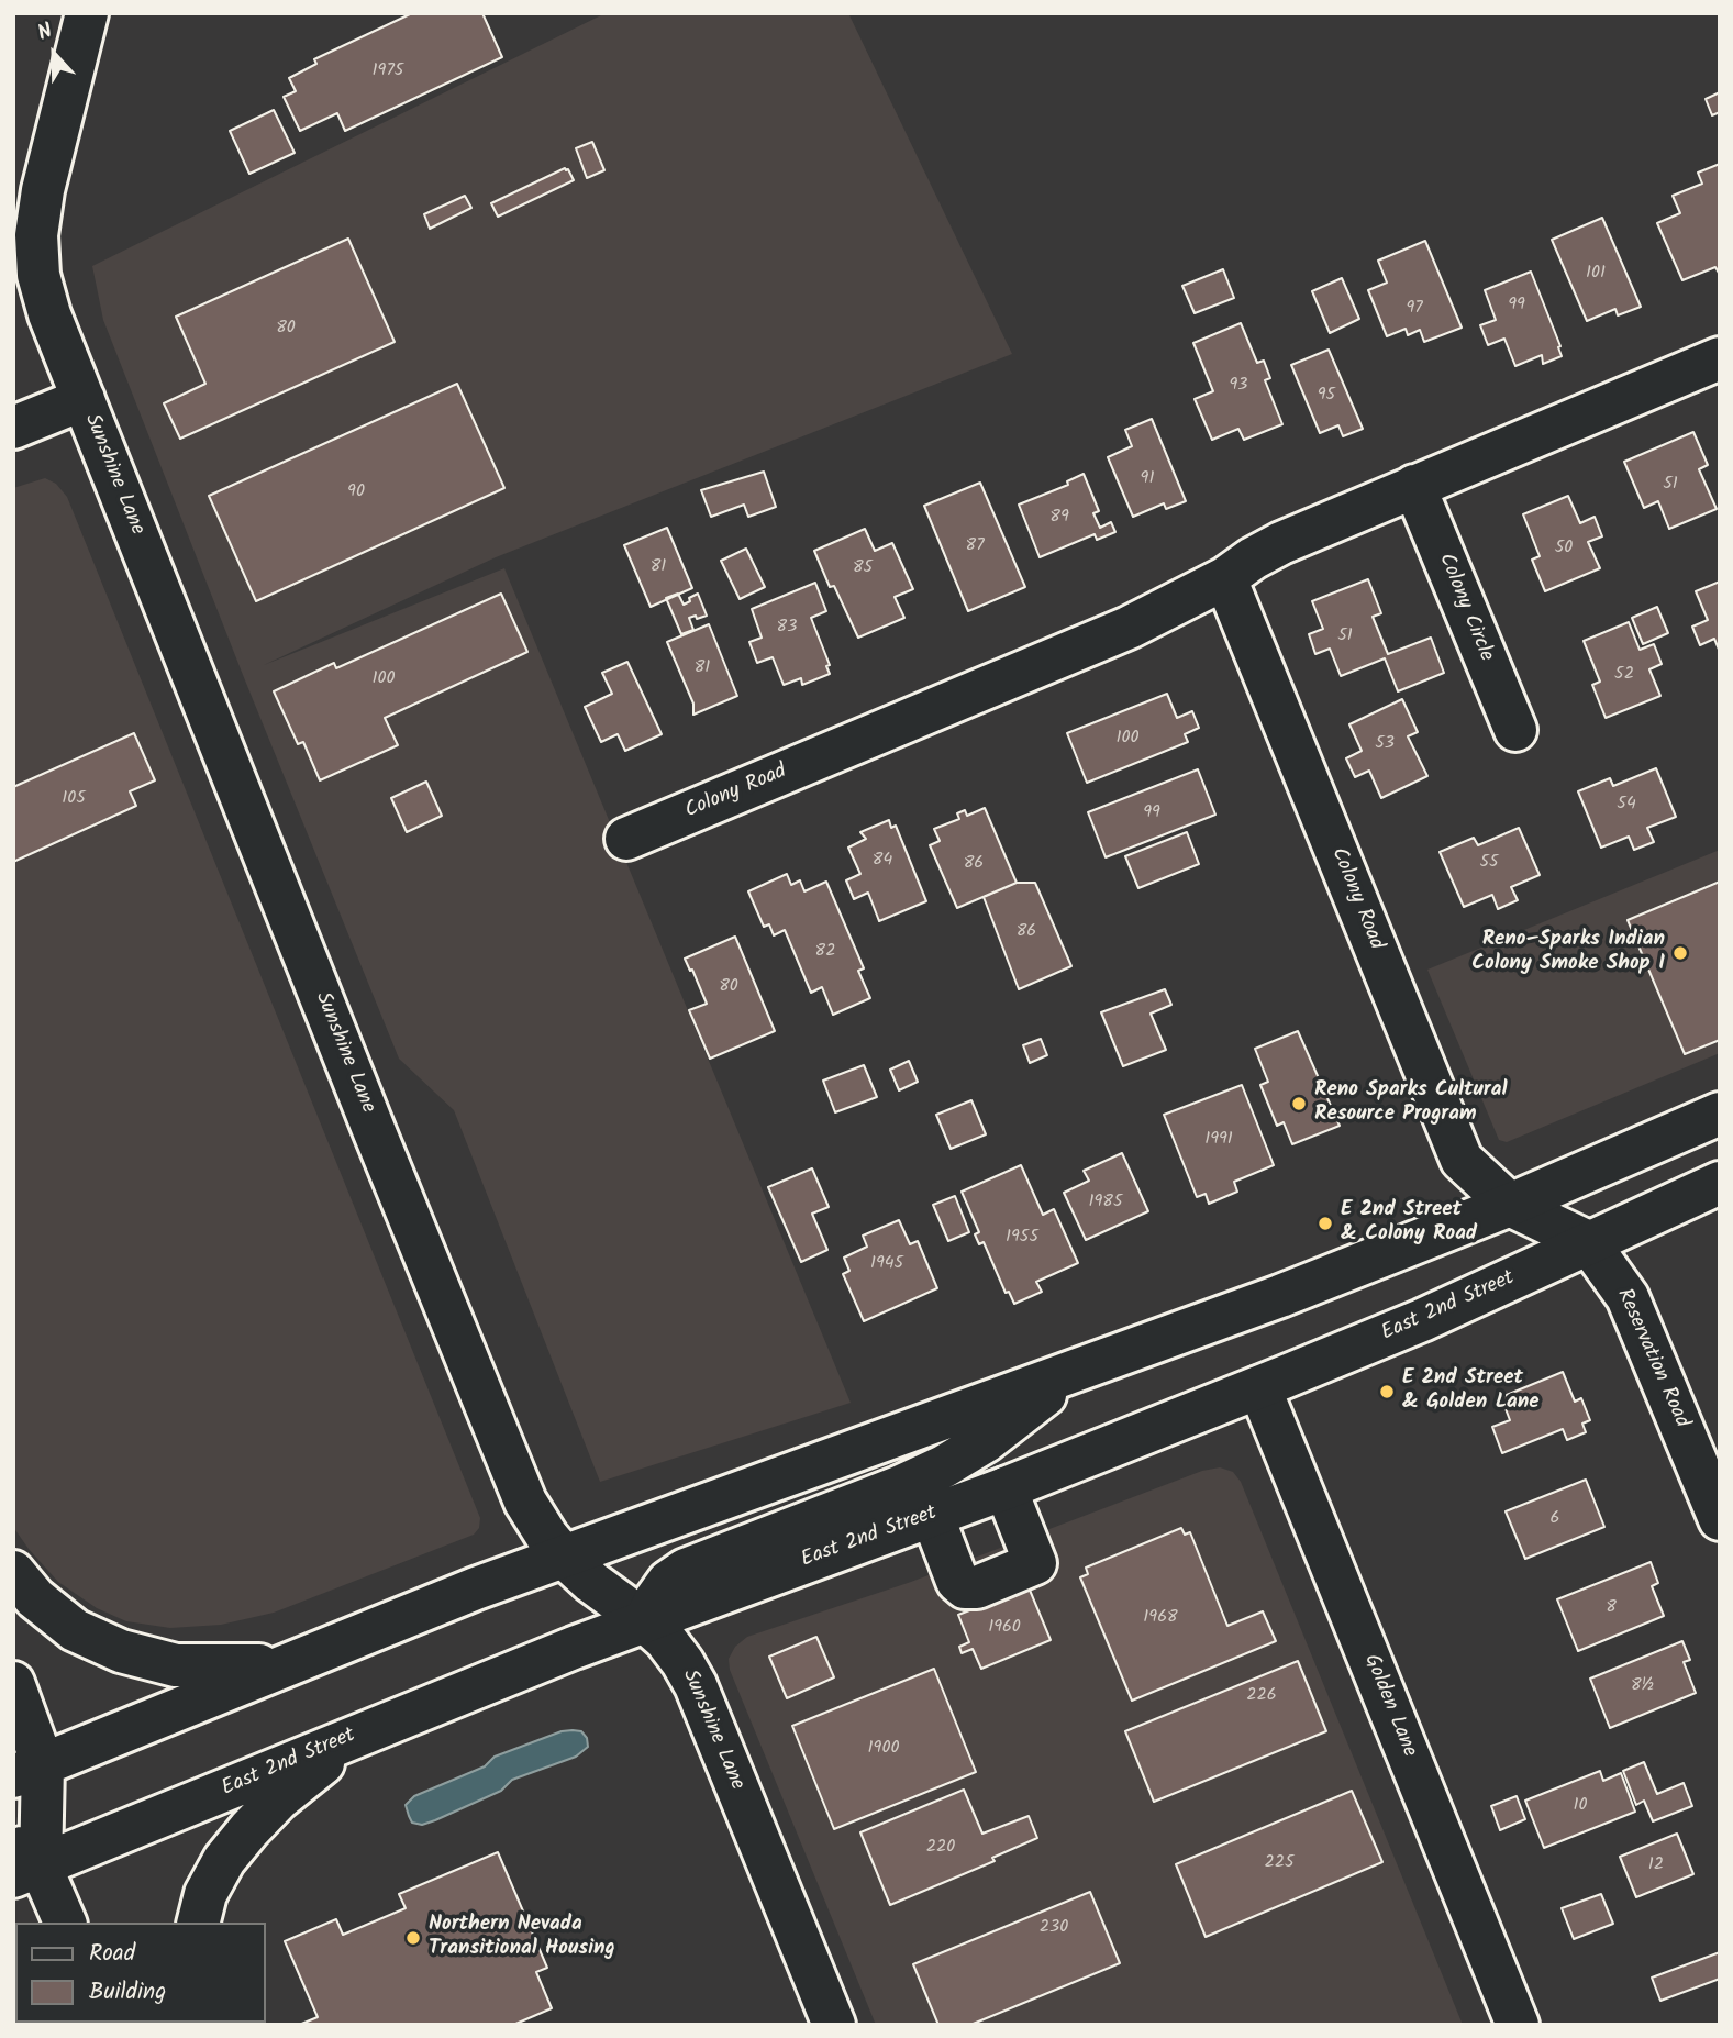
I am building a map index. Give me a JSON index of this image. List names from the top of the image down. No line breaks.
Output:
{"streets":{"street":["Sunshine Lane","Colony Circle","Colony Road","East 2nd Street","Reservation Road","Golden Lane"]},"crossings":[["Sunshine Lane","East 2nd Street"],["Colony Circle","Colony Road"],["Colony Road","Reservation Road"],["East 2nd Street","Reservation Road"],["East 2nd Street","Golden Lane"]],"places":["Reno–Sparks Indian Colony Smoke Shop I","Reno Sparks Cultural Resource Program","E 2nd Street & Colony Road","E 2nd Street & Golden Lane","Northern Nevada Transitional Housing"],"house_numbers":["1975","101","99","97","80","93","95","91","51","90","89","87","50","81","85","83","51","81","52","100","100","53","105","54","99","84","55","86","86","82","80","1991","1985","1955","1945","6","8","1968","1960","8½","226","1900","10","220","225","12","230"],"legend":["Road","Building"],"north":"top"}
